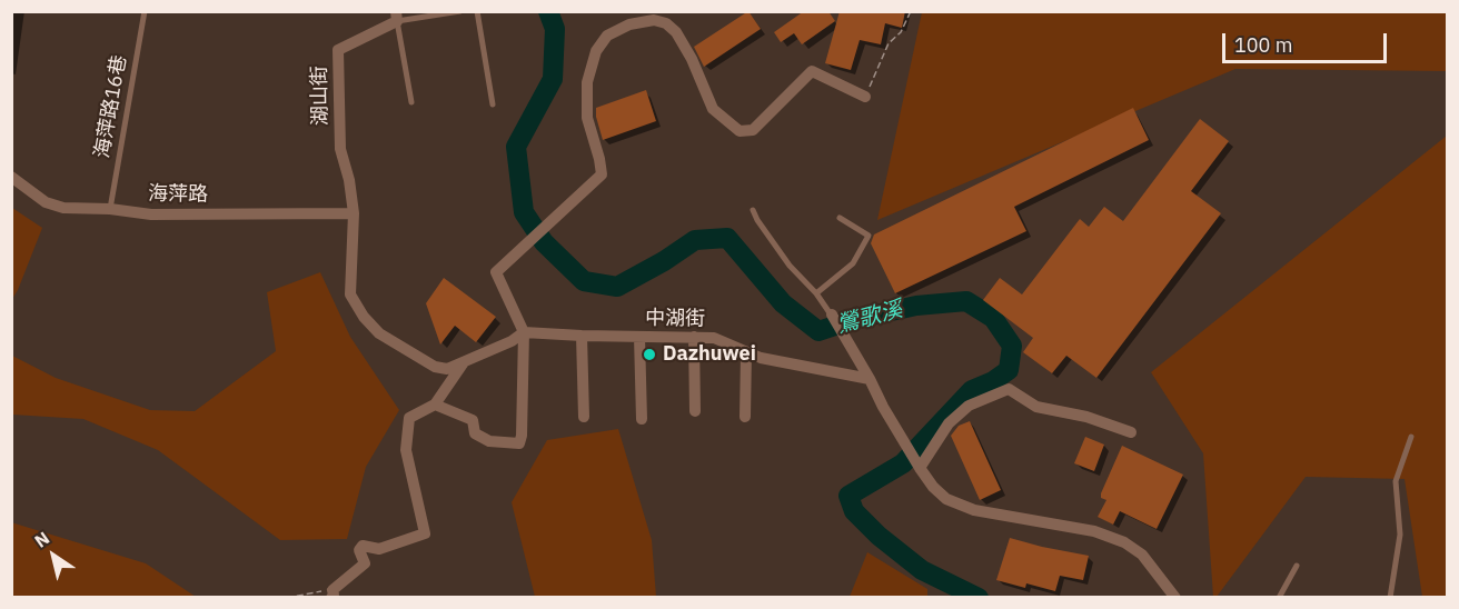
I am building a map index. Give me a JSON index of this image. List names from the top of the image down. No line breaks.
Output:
{"streets":{"street":["湖山街","海萍路","中湖街"],"lane":["海萍路16巷"]},"crossings":[["湖山街","海萍路"],["海萍路16巷","海萍路"]],"water":["鶯歌溪"],"places":["Dazhuwei"],"scale_bar":"100 m","north":"top left"}
